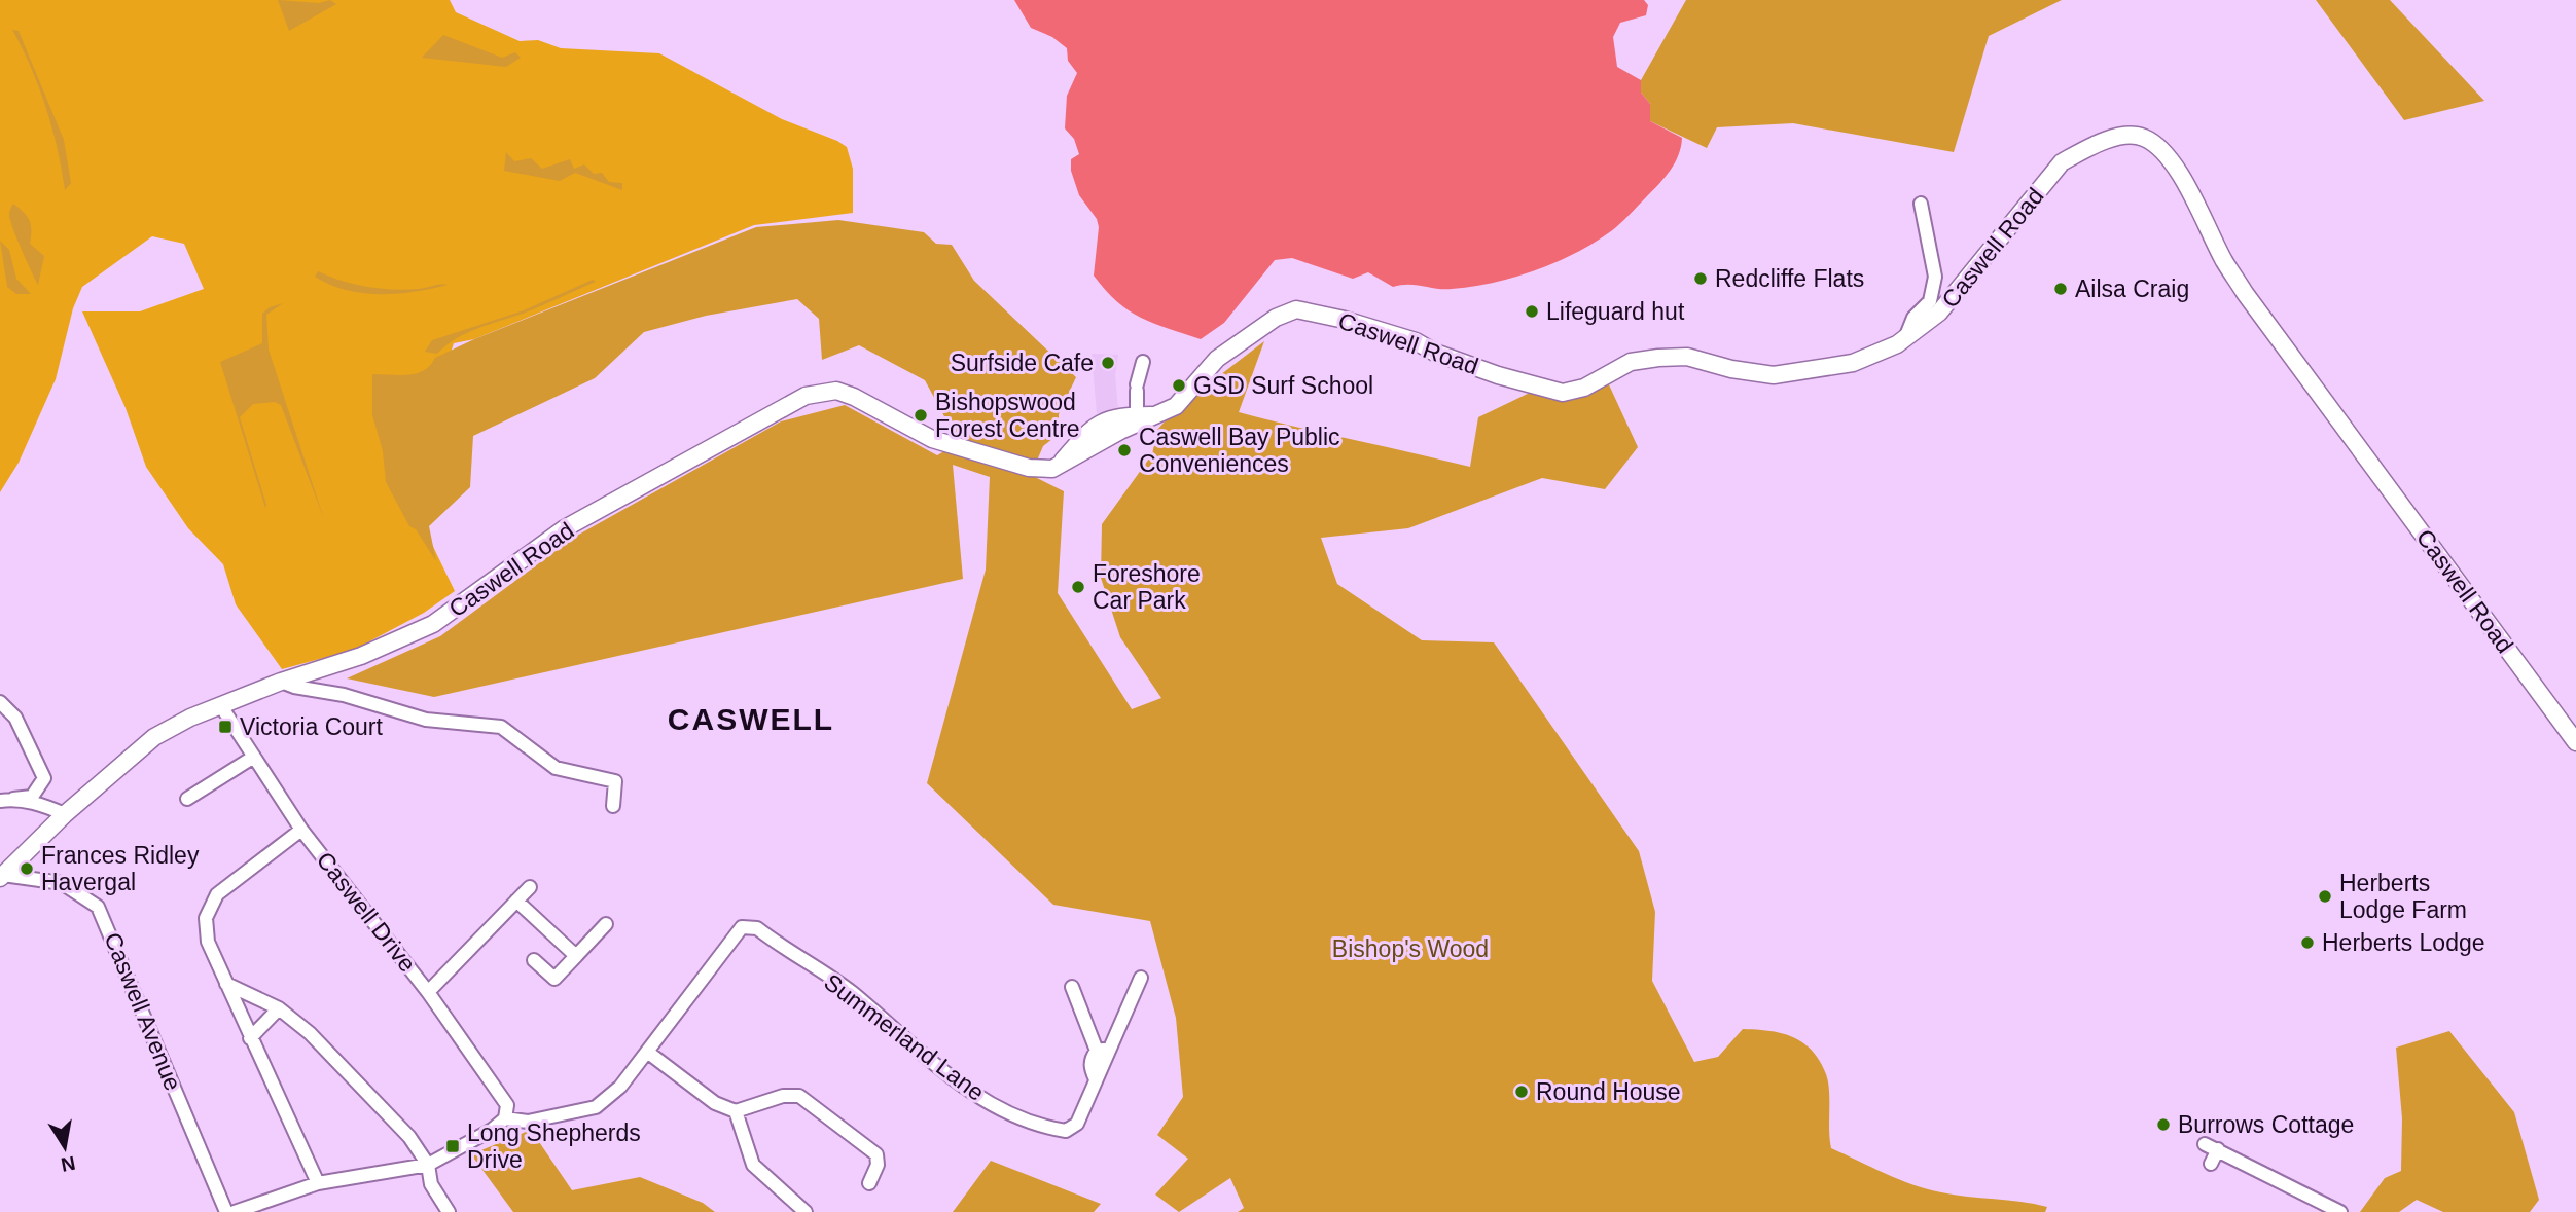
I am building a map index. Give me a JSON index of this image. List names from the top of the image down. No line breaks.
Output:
{"streets":{"street":["Caswell Road","Caswell Drive","Caswell Avenue","Summerland Lane"]},"crossings":[["Caswell Road","Caswell Drive"],["Caswell Road","Caswell Avenue"],["Caswell Drive","Summerland Lane"]],"districts":["CASWELL"],"parks":["Bishop's Wood"],"places":{"other":["Redcliffe Flats","Ailsa Craig","Lifeguard hut","Surfside Cafe","GSD Surf School","Bishopswood Forest Centre","Caswell Bay Public Conveniences","Foreshore Car Park","Frances Ridley Havergal","Herberts Lodge Farm","Herberts Lodge","Round House","Burrows Cottage"],"transit":["Victoria Court","Long Shepherds Drive"]},"north":"bottom"}
